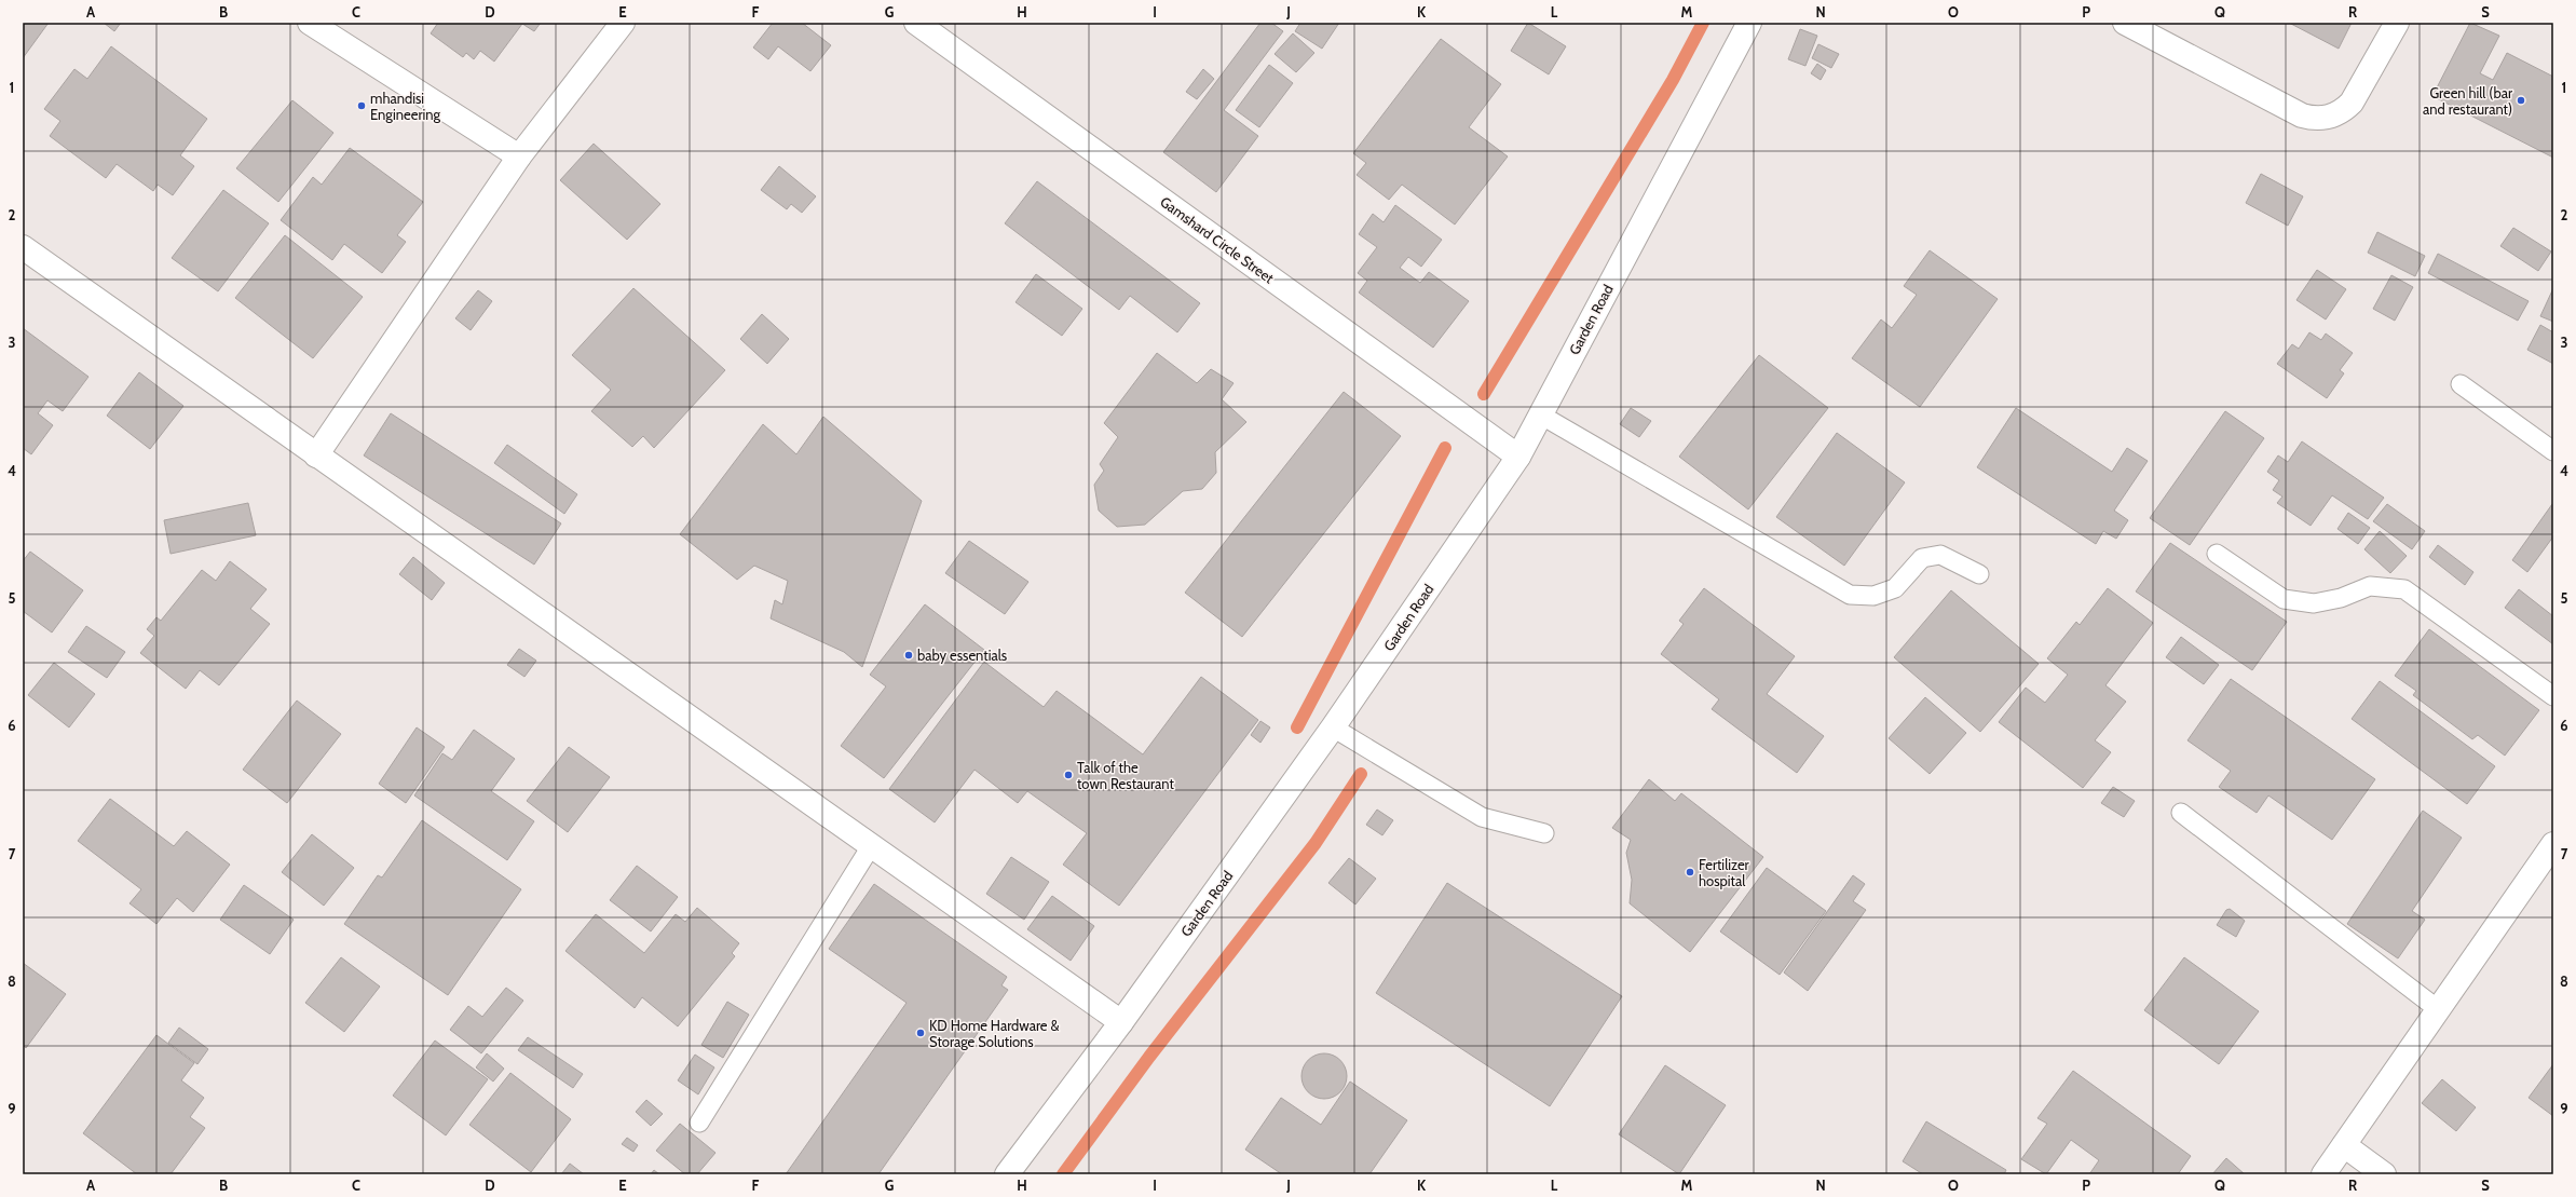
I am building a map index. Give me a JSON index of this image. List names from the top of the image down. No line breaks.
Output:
{"streets":{"street":["Gamshard Circle Street","Garden Road"]},"crossings":[["Gamshard Circle Street","Garden Road"]],"places":["Green hill (bar and restaurant)","mhandisi Engineering","baby essentials","Talk of the town Restaurant","Fertilizer hospital","KD Home Hardware & Storage Solutions"],"grid":{"columns":["A","B","C","D","E","F","G","H","I","J","K","L","M","N","O","P","Q","R","S"],"rows":["1","2","3","4","5","6","7","8","9"]}}
